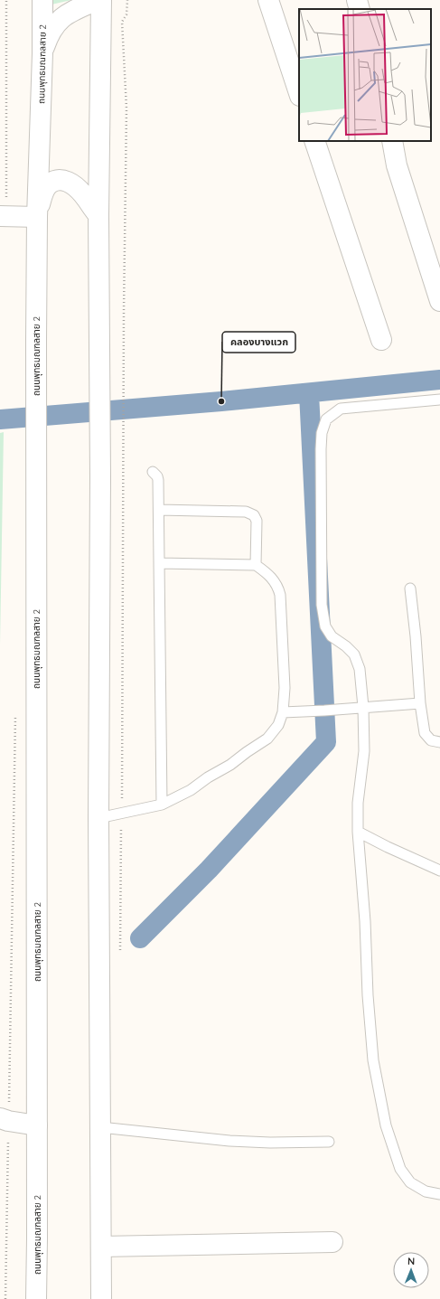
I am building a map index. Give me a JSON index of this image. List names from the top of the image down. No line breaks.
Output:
{"streets":{"main road":["ถนนพุทธมณฑลสาย 2"]},"places":["คลองบางแวก"],"north":"top"}
